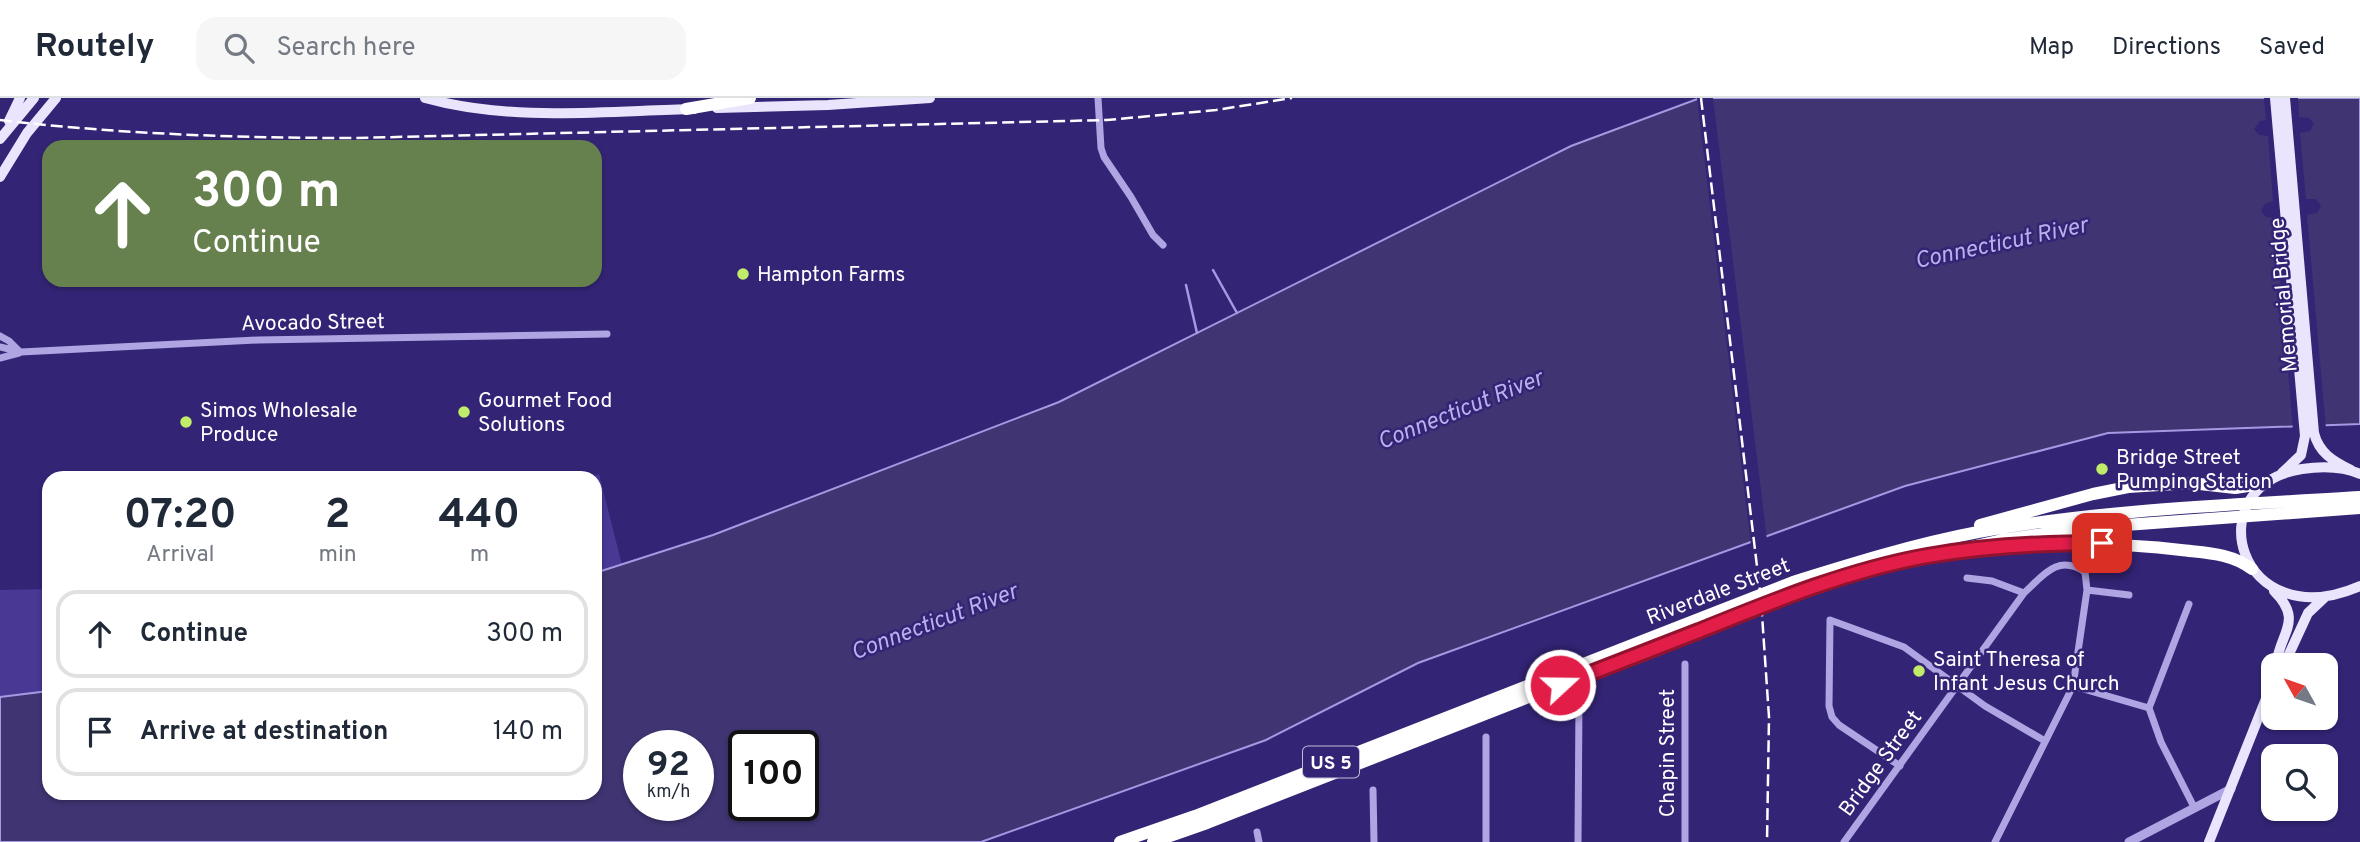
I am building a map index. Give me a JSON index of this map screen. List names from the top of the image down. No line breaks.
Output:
{"streets":{"highway":["Riverdale Street","US 5"],"main road":["Memorial Bridge"],"street":["Avocado Street","Chapin Street","Bridge Street"]},"water":["Connecticut River"],"places":["Hampton Farms","Gourmet Food Solutions","Simos Wholesale Produce","Bridge Street Pumping Station","Saint Theresa of Infant Jesus Church"],"north":"top left","page":{"header":"Routely","search":"Search here","nav":["Map","Directions","Saved"],"turn":["300 m","Continue"],"eta":["07:20","Arrival","2","min","440","m"],"list":[{"name":"Continue","value":"300 m"},{"name":"Arrive at destination","value":"140 m"}],"speed":"92 km/h","limit":"100"}}
